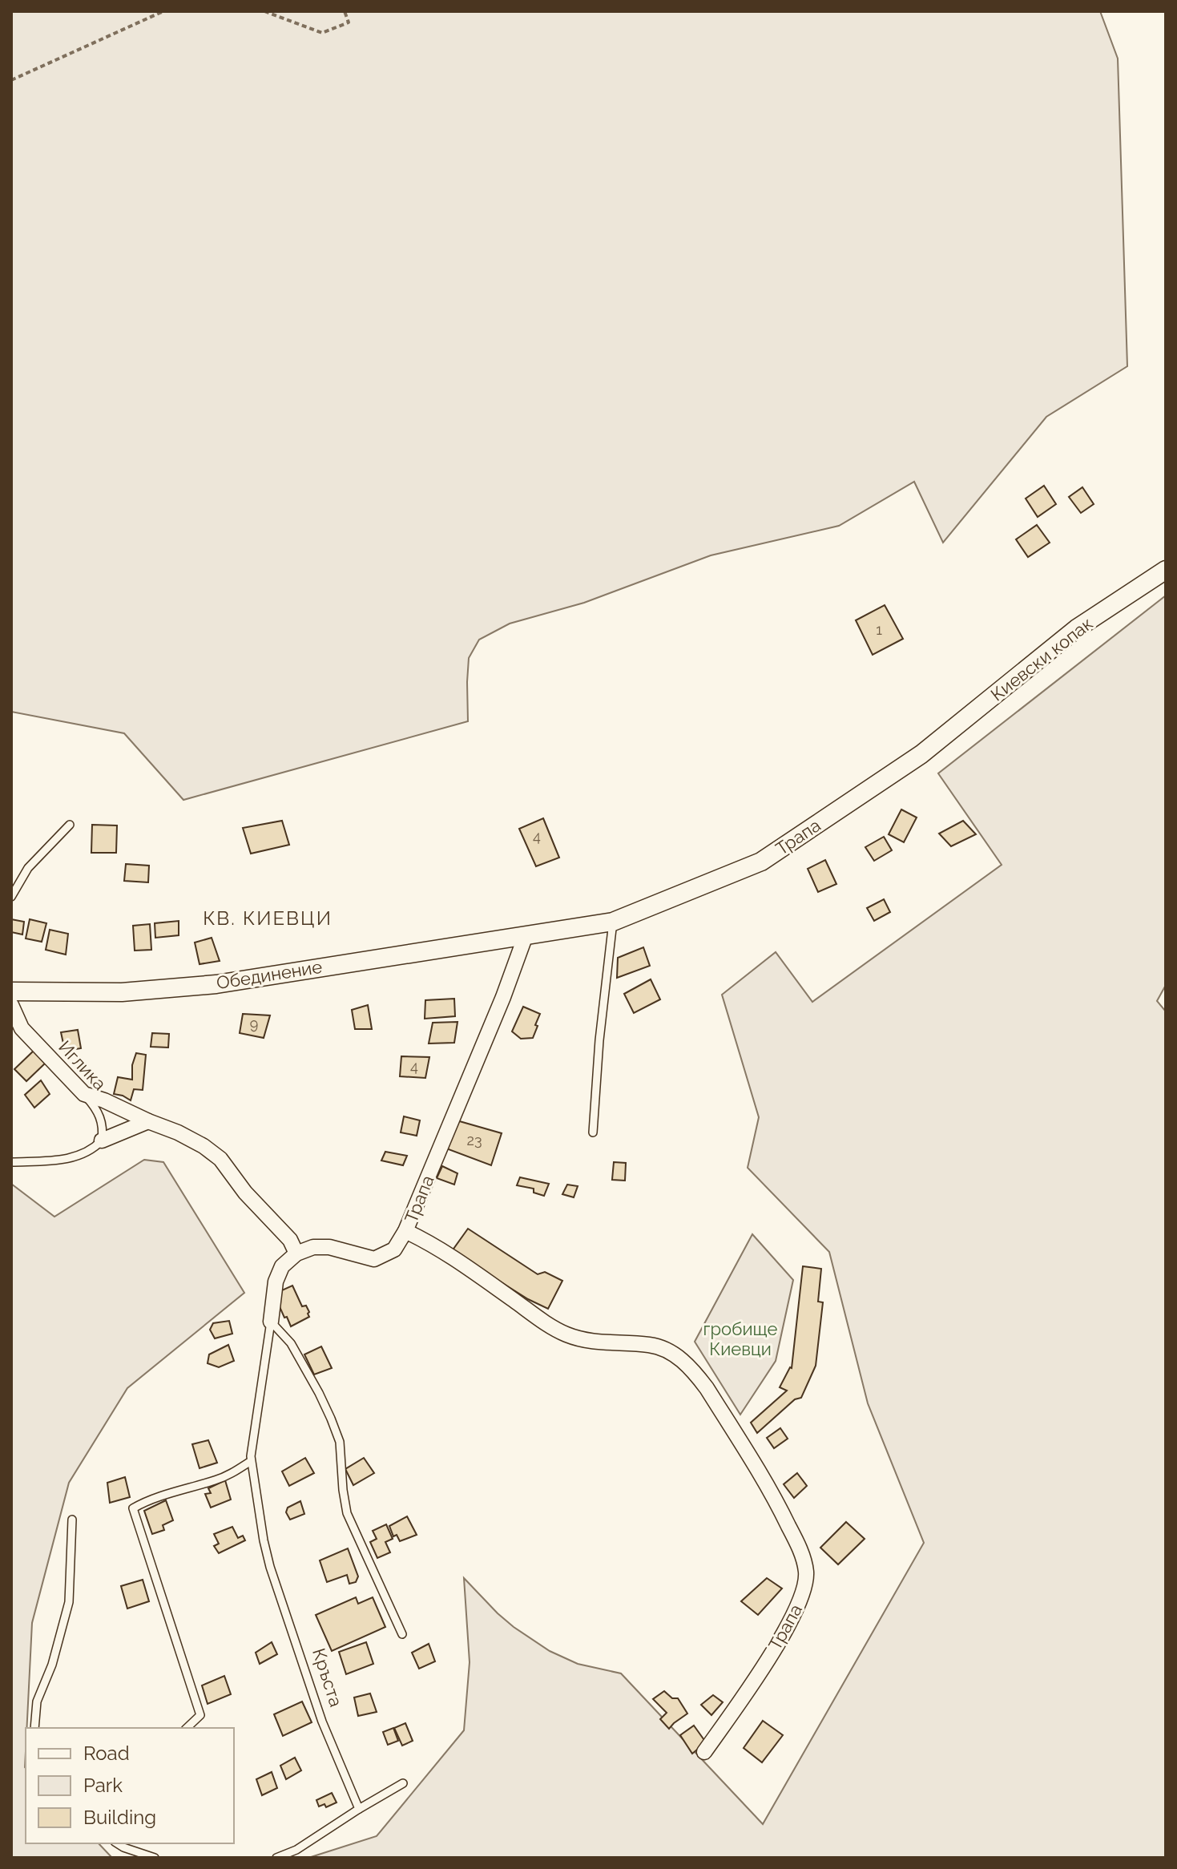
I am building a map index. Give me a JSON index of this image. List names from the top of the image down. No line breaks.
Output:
{"streets":{"street":["Киевски копак","Трапа","Обединение","Иглика","Кръста"]},"crossings":[["Киевски копак","Трапа"],["Трапа","Обединение"]],"districts":["КВ. КИЕВЦИ"],"parks":["гробище Киевци"],"house_numbers":["1","4","9","4","23"],"legend":["Road","Park","Building"]}
